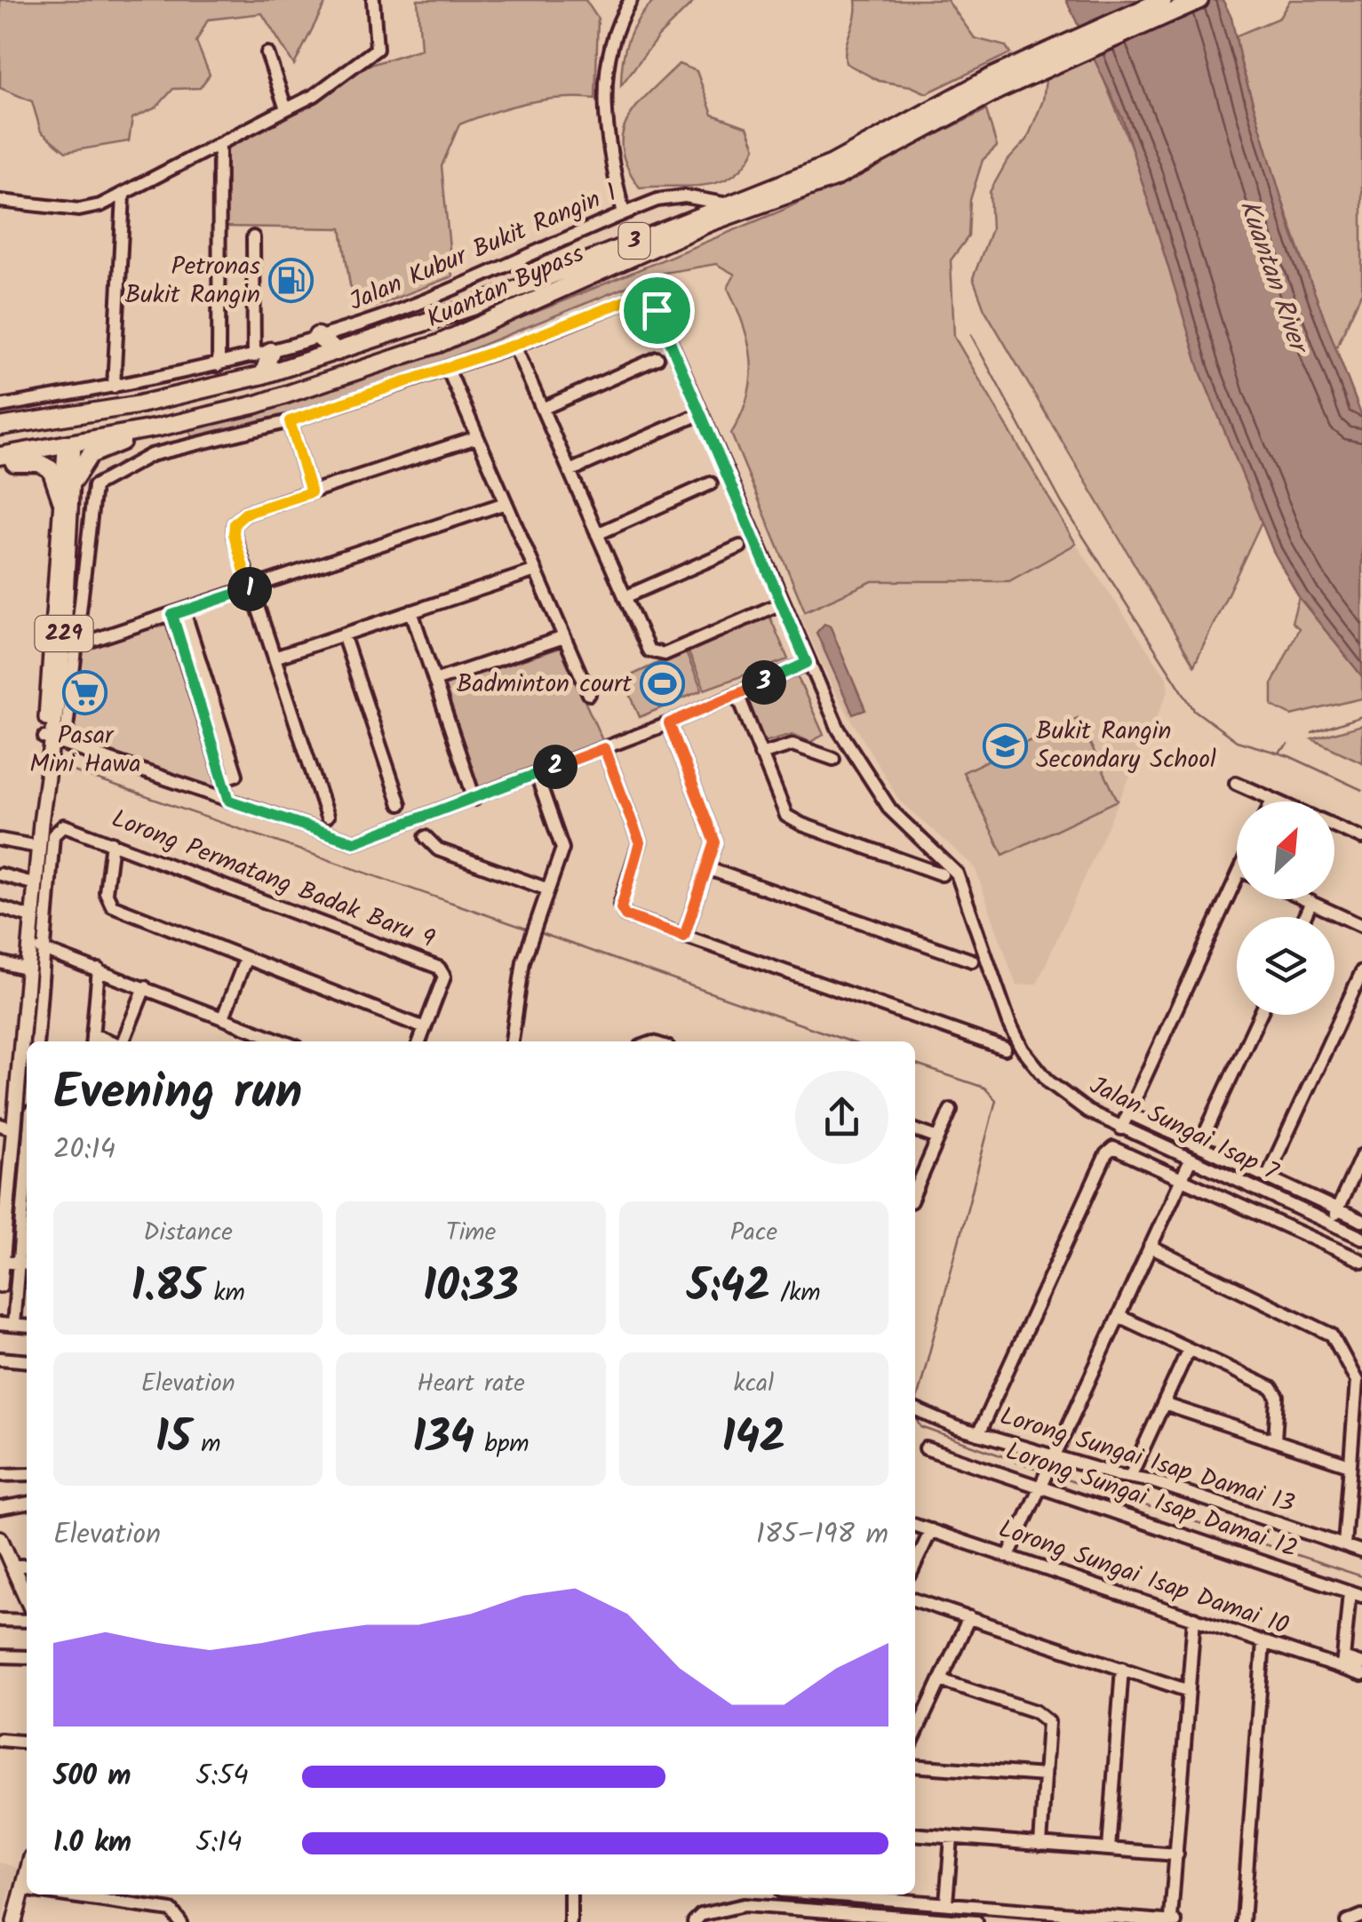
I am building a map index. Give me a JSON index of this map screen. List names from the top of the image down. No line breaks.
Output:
{"streets":{"highway":["3","Kuantan Bypass"],"main road":["229"],"street":["Jalan Kubur Bukit Rangin 1","Lorong Permatang Badak Baru 9","Jalan Sungai Isap 7","Lorong Sungai Isap Damai 13","Lorong Sungai Isap Damai 12","Lorong Sungai Isap Damai 10"]},"crossings":[["Jalan Kubur Bukit Rangin 1","Kuantan Bypass"],["Kuantan Bypass","229"],["229","Lorong Permatang Badak Baru 9"]],"water":["Kuantan River"],"places":{"fuel station":["Petronas Bukit Rangin"],"sports":["Badminton court"],"supermarket":["Pasar Mini Hawa"],"school or university":["Bukit Rangin Secondary School"]},"north":"top right","page":{"pins":["1","3","2"],"heading":["Evening run","20:14"],"stats":[["Distance","1.85 km"],["Time","10:33"],["Pace","5:42 /km"],["Elevation","15 m"],["Heart rate","134 bpm"],["kcal","142"]],"chart":["Elevation","185–198 m"],"list":[{"name":"500 m","note":"5:54"},{"name":"1.0 km","note":"5:14"}]}}
